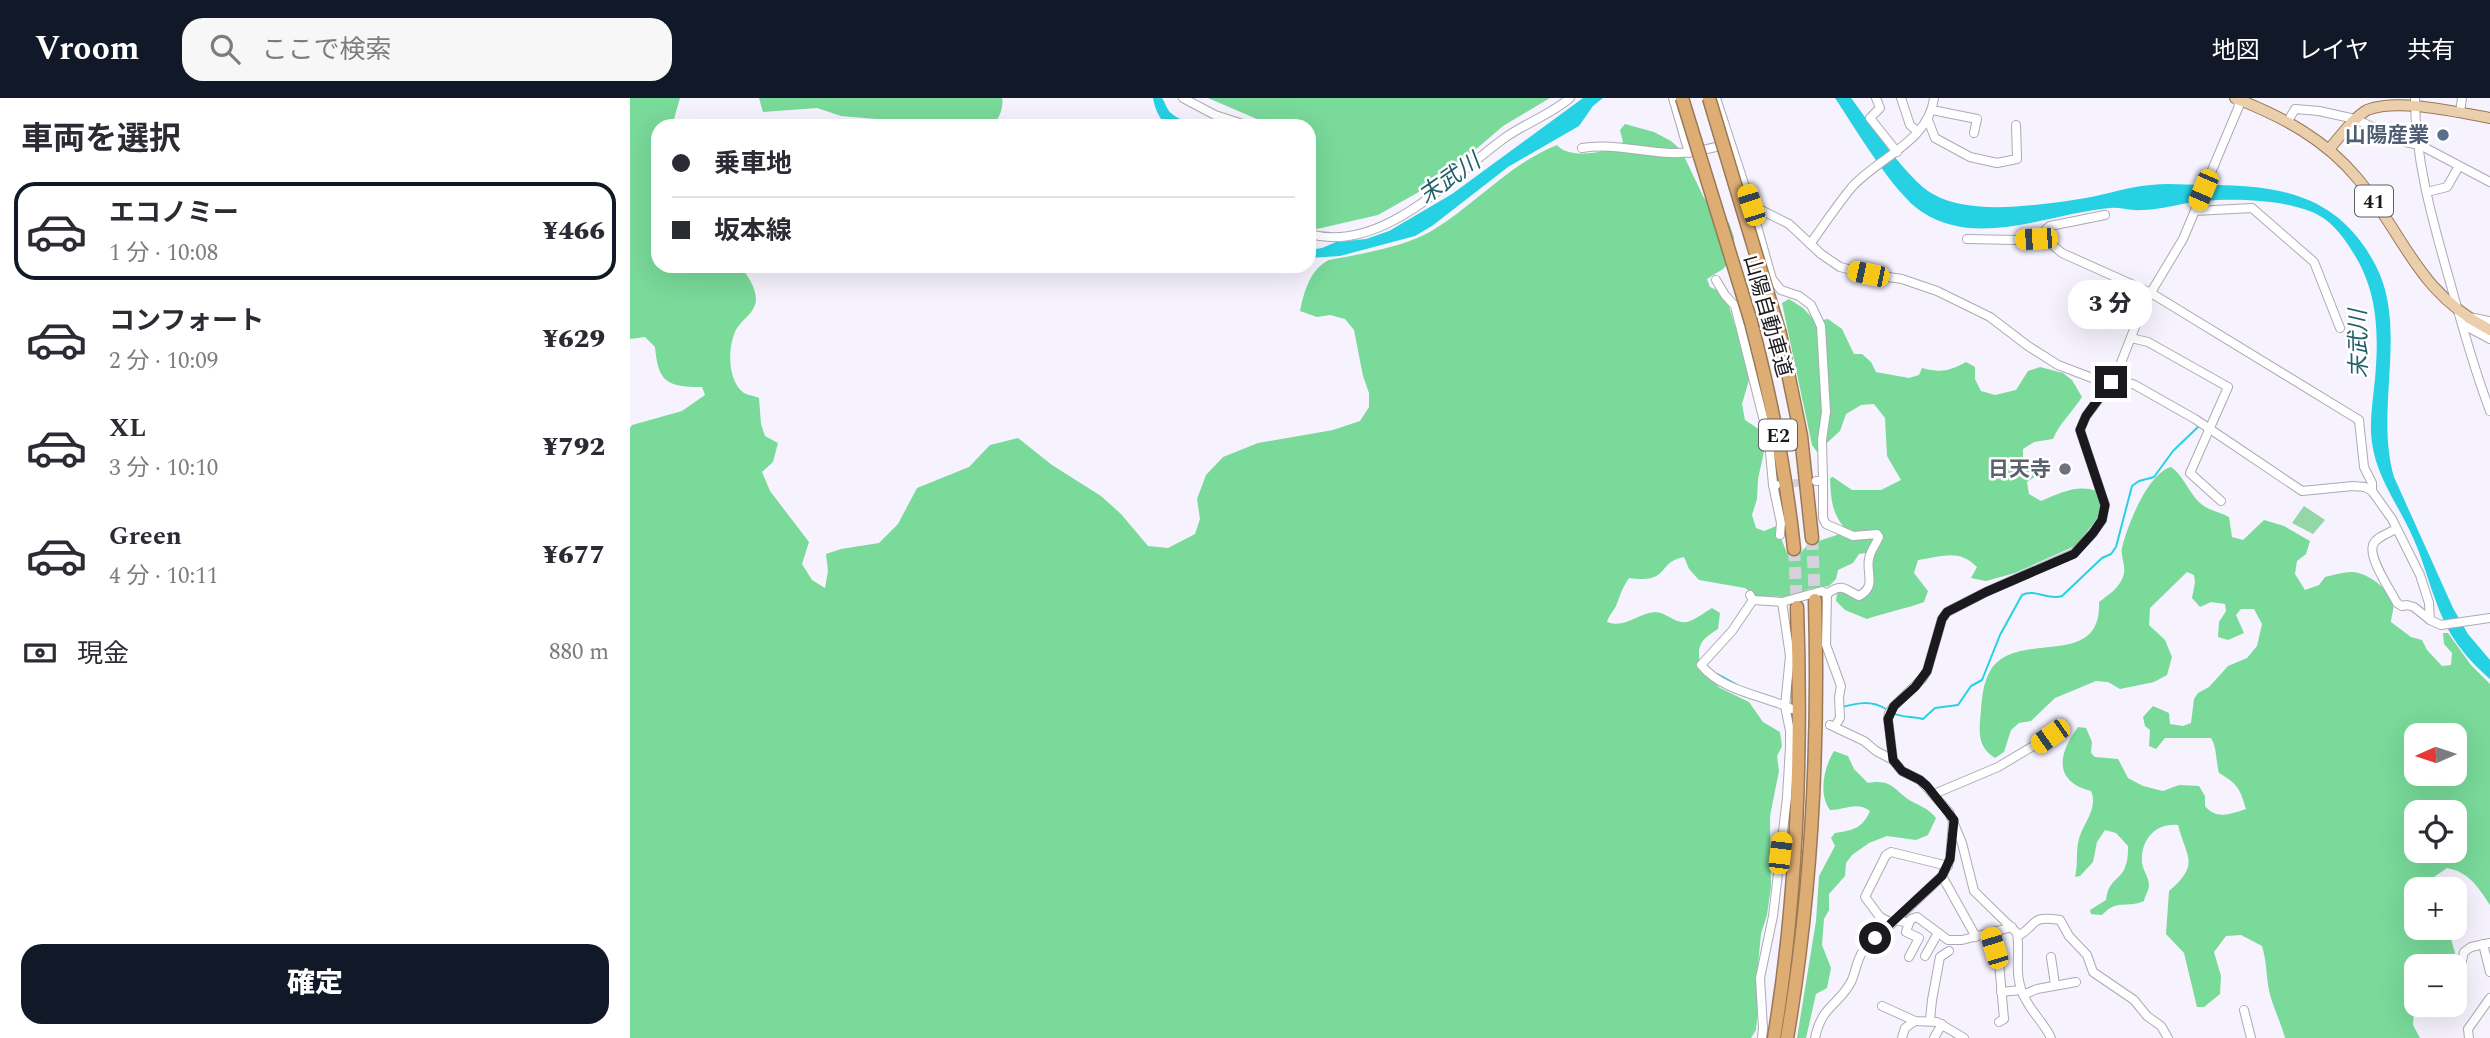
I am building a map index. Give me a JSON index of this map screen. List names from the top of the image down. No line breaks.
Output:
{"streets":{"highway":["山陽自動車道","E2"],"main road":["41"]},"water":["末武川"],"places":["山陽産業","日天寺"],"north":"left","page":{"header":"Vroom","search":"ここで検索","nav":["地図","レイヤ","共有"],"heading":"車両を選択","banner":["乗車地","坂本線"],"list":[{"name":"エコノミー","note":"1 分 · 10:08","value":"¥466"},{"name":"コンフォート","note":"2 分 · 10:09","value":"¥629"},{"name":"XL","note":"3 分 · 10:10","value":"¥792"},{"name":"Green","note":"4 分 · 10:11","value":"¥677"}],"bubble":"3 分","pay":["現金","880 m"],"map_buttons":["+","−"],"buttons":"確定"}}
